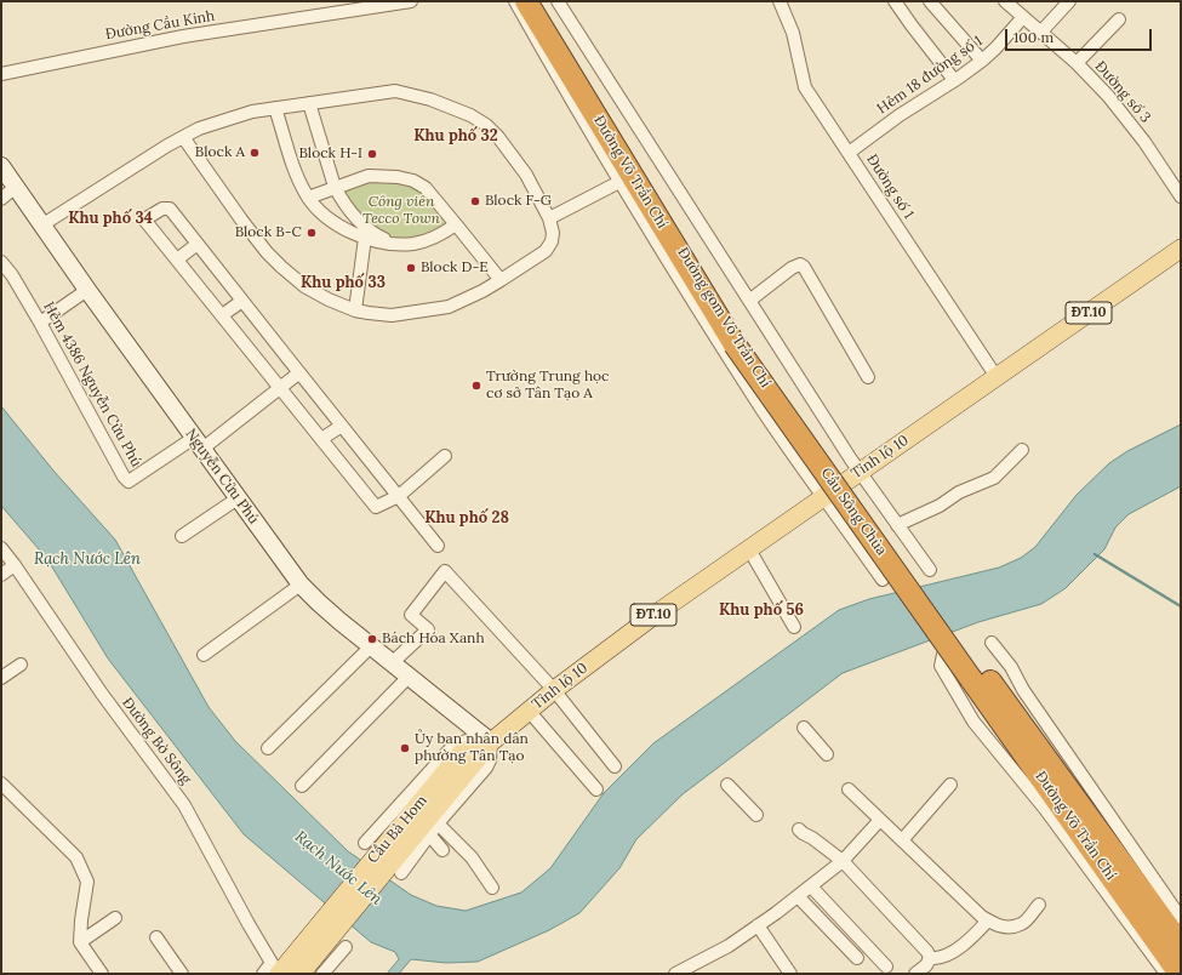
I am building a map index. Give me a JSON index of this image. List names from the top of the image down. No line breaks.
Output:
{"streets":{"highway":["Đường Võ Trần Chí","Cầu Sông Chùa"],"main road":["ĐT.10","Tỉnh lộ 10","Nguyễn Cửu Phú","Cầu Bà Hom"],"street":["Đường Cầu Kinh","Hẻm 18 đường số 1","Đường số 3","Đường số 1","Đường gom Võ Trần Chí","Hẻm 4386 Nguyễn Cửu Phú","Đường Bờ Sông"]},"crossings":[["Hẻm 18 đường số 1","Đường số 3"],["Hẻm 18 đường số 1","Đường số 1"],["Đường Võ Trần Chí","Cầu Sông Chùa"],["Đường số 1","Tỉnh lộ 10"],["Đường gom Võ Trần Chí","Tỉnh lộ 10"],["Hẻm 4386 Nguyễn Cửu Phú","Nguyễn Cửu Phú"],["Tỉnh lộ 10","Nguyễn Cửu Phú"],["Tỉnh lộ 10","Cầu Bà Hom"],["Đường Bờ Sông","Cầu Bà Hom"]],"districts":["Khu phố 32","Khu phố 34","Khu phố 33","Khu phố 28","Khu phố 56"],"water":["Rạch Nước Lên"],"parks":["Công viên Tecco Town"],"places":["Block A","Block H-I","Block F-G","Block B-C","Block D-E","Trường Trung học cơ sở Tân Tạo A","Bách Hóa Xanh","Ủy ban nhân dân phường Tân Tạo"],"scale_bar":"100 m"}
